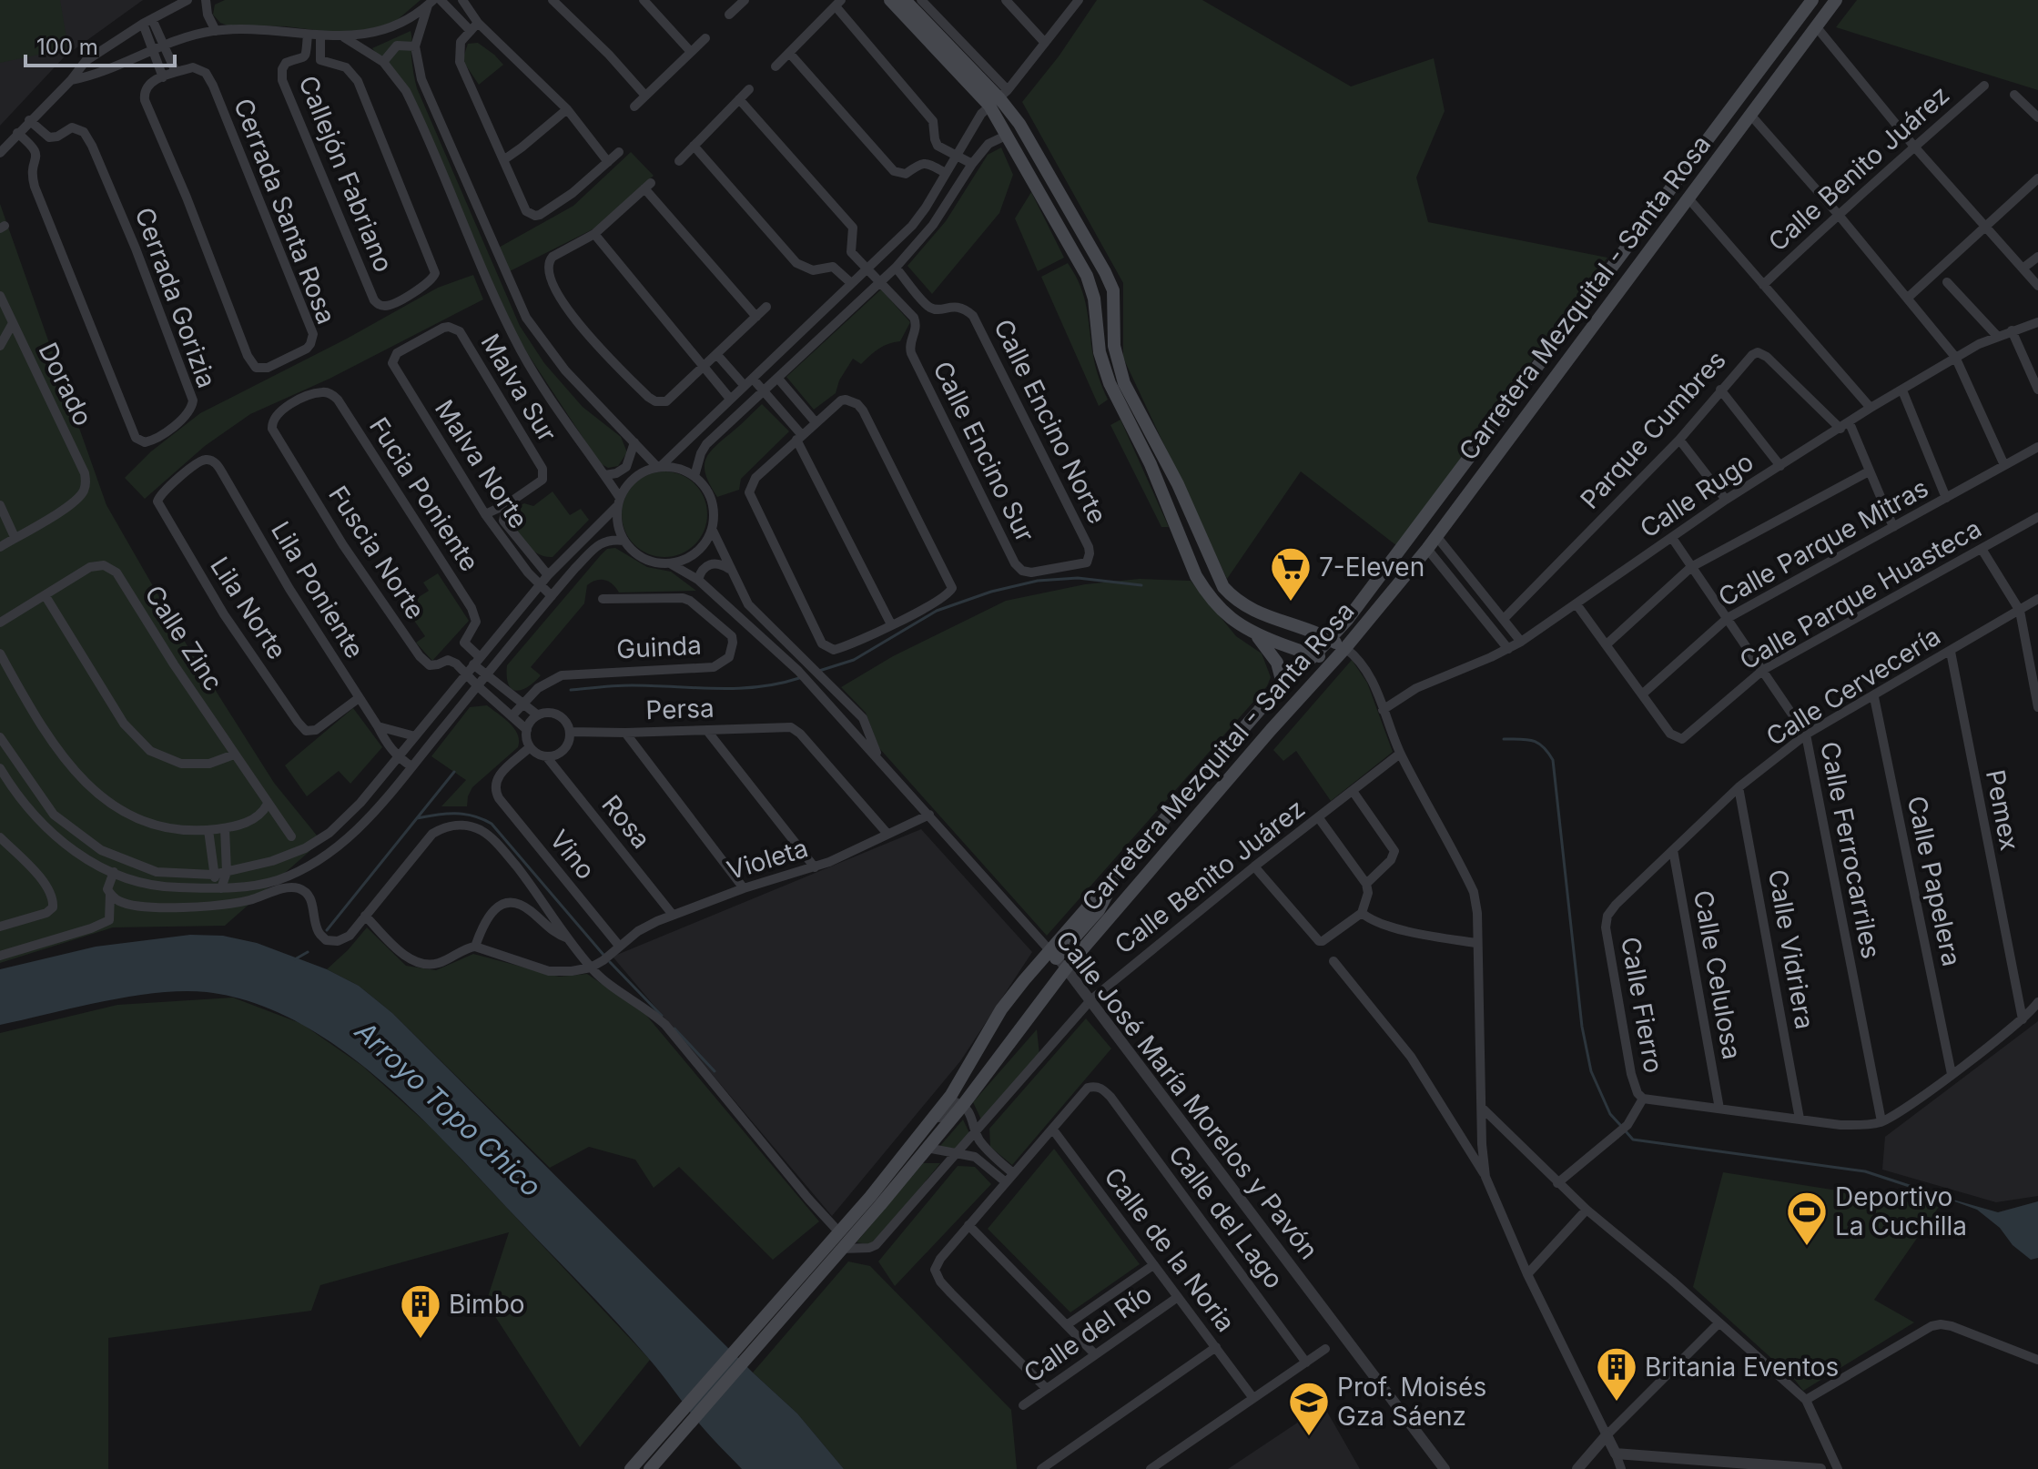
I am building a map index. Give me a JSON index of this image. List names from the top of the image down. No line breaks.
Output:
{"streets":{"main road":["Carretera Mezquital - Santa Rosa"],"street":["Calle Benito Juárez","Callejón Fabriano","Cerrada Santa Rosa","Cerrada Gorizia","Dorado","Malva Sur","Calle Encino Norte","Parque Cumbres","Calle Encino Sur","Malva Norte","Fucia Poniente","Calle Rugo","Calle Parque Mitras","Fuscia Norte","Lila Poniente","Calle Parque Huasteca","Lila Norte","Calle Zinc","Guinda","Calle Cervecería","Persa","Pemex","Rosa","Calle Ferrocarriles","Vino","Violeta","Calle Papelera","Calle Vidriera","Calle Celulosa","Calle Fierro","Calle José María Morelos y Pavón","Calle del Lago","Calle de la Noria","Calle del Río"]},"crossings":[["Calle Benito Juárez","Carretera Mezquital - Santa Rosa"],["Calle Benito Juárez","Calle José María Morelos y Pavón"],["Carretera Mezquital - Santa Rosa","Calle José María Morelos y Pavón"],["Malva Sur","Malva Norte"],["Calle Encino Norte","Calle Encino Sur"],["Parque Cumbres","Calle Rugo"],["Fucia Poniente","Fuscia Norte"],["Calle Rugo","Calle Ferrocarriles"],["Calle Parque Mitras","Calle Parque Huasteca"],["Calle Parque Mitras","Calle Ferrocarriles"],["Lila Poniente","Lila Norte"],["Calle Parque Huasteca","Calle Ferrocarriles"],["Calle Cervecería","Pemex"],["Calle Cervecería","Calle Ferrocarriles"],["Calle Cervecería","Calle Papelera"],["Calle Cervecería","Calle Vidriera"],["Calle Cervecería","Calle Celulosa"],["Calle Cervecería","Calle Fierro"],["Persa","Rosa"],["Persa","Vino"],["Persa","Violeta"],["Rosa","Vino"],["Rosa","Violeta"],["Vino","Violeta"],["Violeta","Calle José María Morelos y Pavón"],["Calle del Lago","Calle de la Noria"],["Calle de la Noria","Calle del Río"]],"water":["Arroyo Topo Chico"],"places":{"supermarket":["7-Eleven"],"sports":["Deportivo La Cuchilla"],"building":["Bimbo","Britania Eventos"],"school or university":["Prof. Moisés Gza Sáenz"]},"scale_bar":"100 m"}
